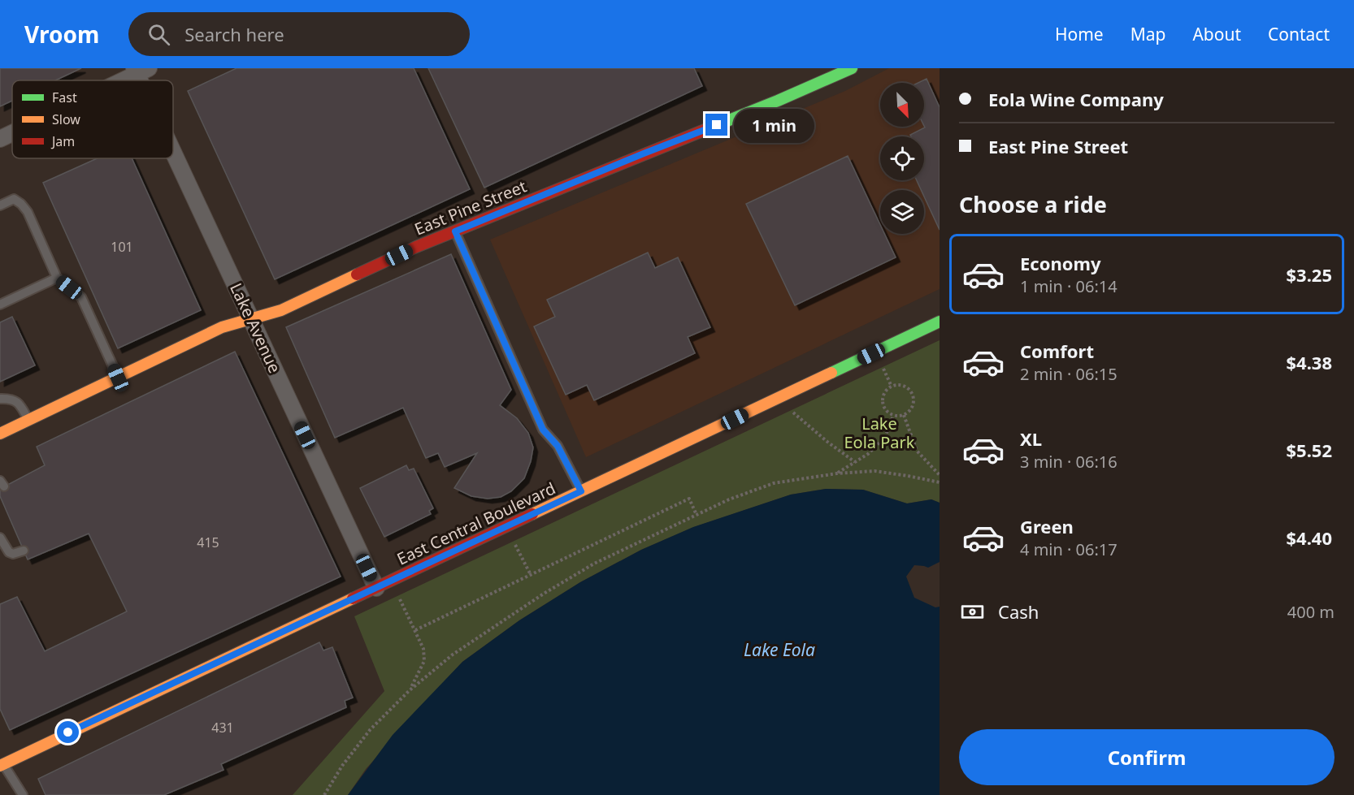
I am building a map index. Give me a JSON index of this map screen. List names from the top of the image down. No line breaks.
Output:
{"streets":{"street":["East Pine Street","Lake Avenue","East Central Boulevard"]},"crossings":[["East Pine Street","Lake Avenue"],["Lake Avenue","East Central Boulevard"]],"water":["Lake Eola"],"parks":["Lake Eola Park"],"house_numbers":["101","415","431"],"legend":["Fast","Slow","Jam"],"north":"bottom right","page":{"header":"Vroom","search":"Search here","nav":["Home","Map","About","Contact"],"banner":["Eola Wine Company","East Pine Street"],"bubble":"1 min","heading":"Choose a ride","list":[{"name":"Economy","note":"1 min · 06:14","value":"$3.25"},{"name":"Comfort","note":"2 min · 06:15","value":"$4.38"},{"name":"XL","note":"3 min · 06:16","value":"$5.52"},{"name":"Green","note":"4 min · 06:17","value":"$4.40"}],"pay":["Cash","400 m"],"buttons":"Confirm"}}
